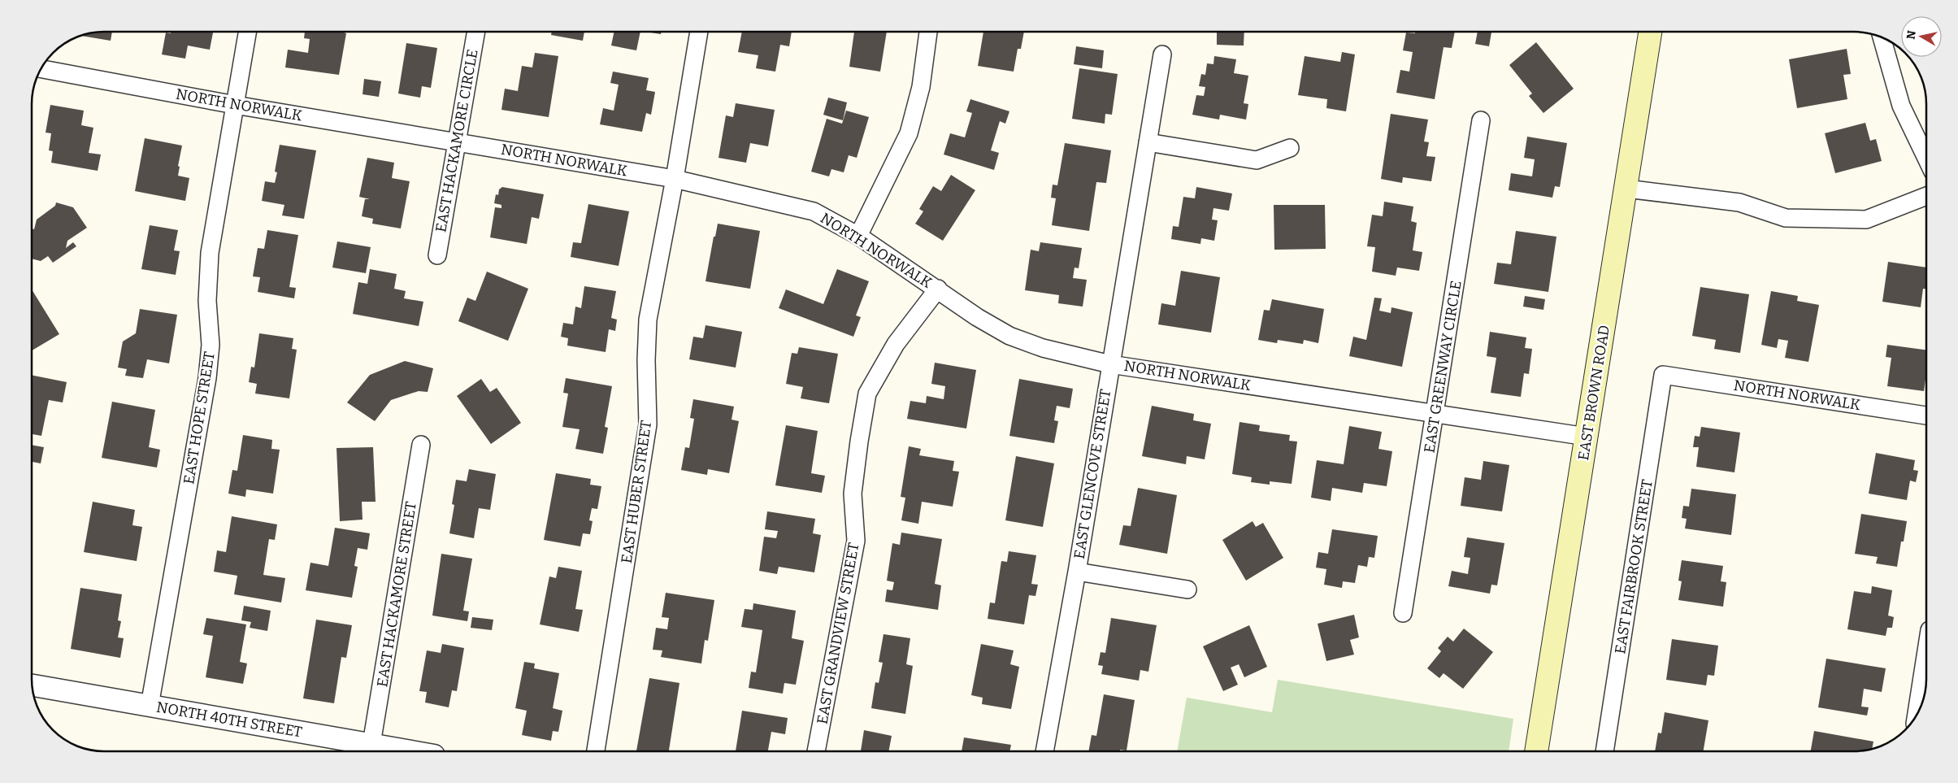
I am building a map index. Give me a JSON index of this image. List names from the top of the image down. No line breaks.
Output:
{"streets":{"main road":["EAST BROWN ROAD"],"street":["NORTH NORWALK","EAST HACKAMORE CIRCLE","EAST GREENWAY CIRCLE","EAST HOPE STREET","EAST GLENCOVE STREET","EAST HUBER STREET","EAST FAIRBROOK STREET","EAST HACKAMORE STREET","EAST GRANDVIEW STREET","NORTH 40TH STREET"]},"crossings":[["NORTH NORWALK","EAST HACKAMORE CIRCLE"],["NORTH NORWALK","EAST GREENWAY CIRCLE"],["NORTH NORWALK","EAST BROWN ROAD"],["NORTH NORWALK","EAST HOPE STREET"],["NORTH NORWALK","EAST GLENCOVE STREET"],["NORTH NORWALK","EAST HUBER STREET"],["NORTH NORWALK","EAST FAIRBROOK STREET"],["NORTH NORWALK","EAST GRANDVIEW STREET"],["EAST HOPE STREET","NORTH 40TH STREET"],["EAST HACKAMORE STREET","NORTH 40TH STREET"]],"north":"left"}
